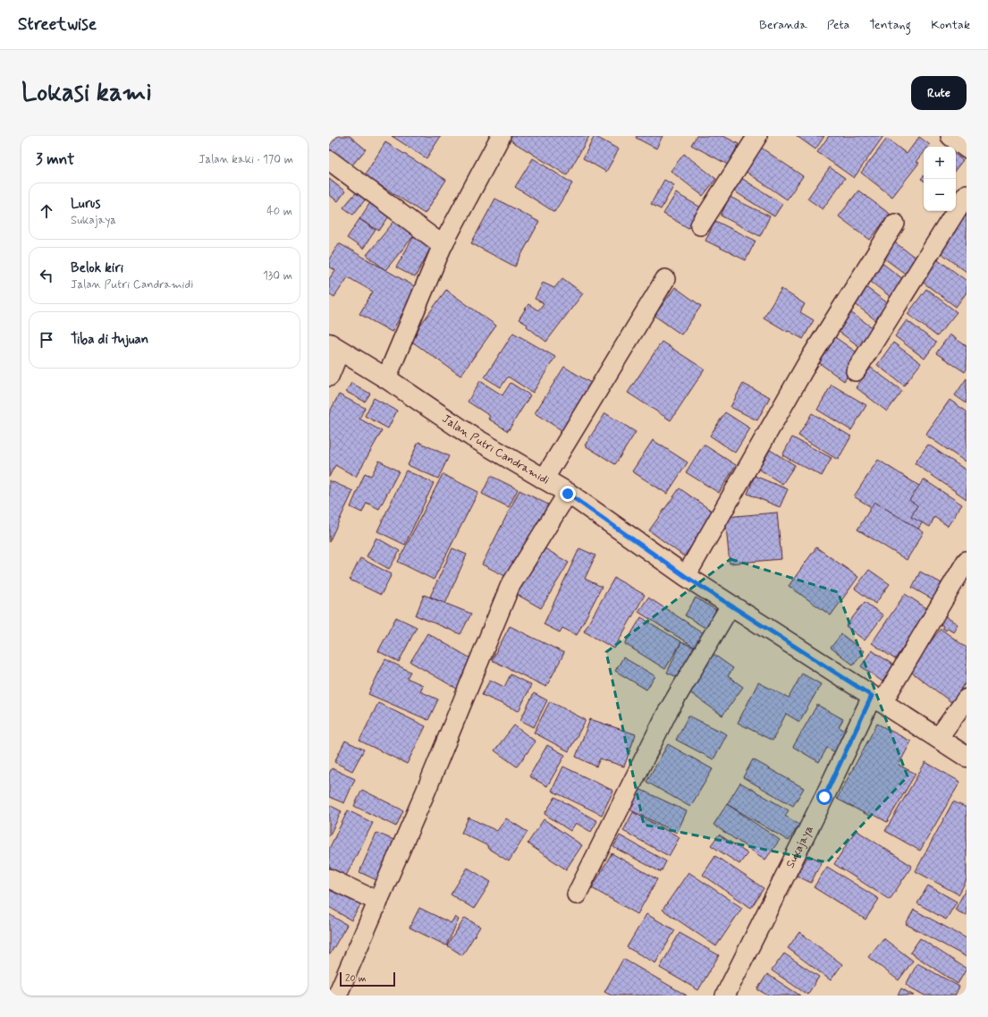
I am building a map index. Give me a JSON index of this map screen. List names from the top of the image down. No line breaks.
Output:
{"streets":{"street":["Jalan Putri Candramidi","Sukajaya"]},"crossings":[["Jalan Putri Candramidi","Sukajaya"]],"scale_bar":"20 m","page":{"header":"Streetwise","nav":["Beranda","Peta","Tentang","Kontak"],"buttons":"Rute","title":"Lokasi kami","heading":["3 mnt","Jalan kaki · 170 m"],"map_buttons":["+","−"],"list":[["Lurus","Sukajaya","40 m"],["Belok kiri","Jalan Putri Candramidi","130 m"],"Tiba di tujuan"],"scale":"20 m"}}
